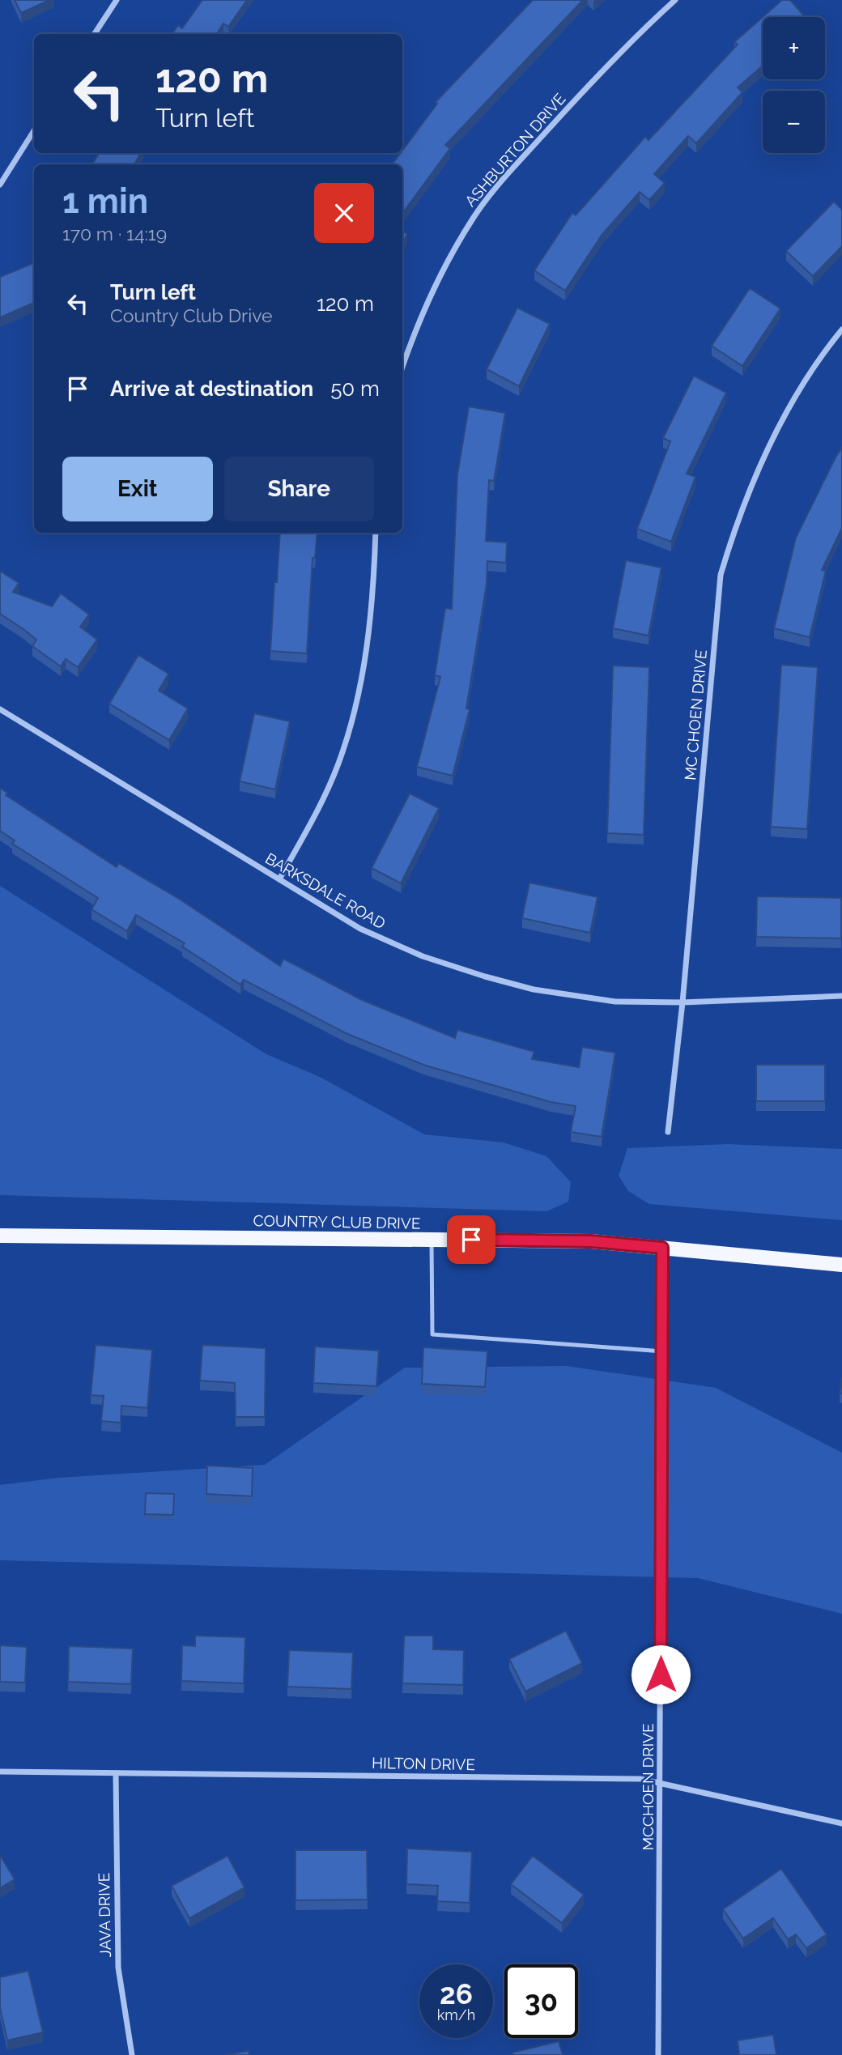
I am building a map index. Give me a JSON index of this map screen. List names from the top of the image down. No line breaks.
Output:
{"streets":{"main road":["COUNTRY CLUB DRIVE"],"street":["ASHBURTON DRIVE","MC CHOEN DRIVE","BARKSDALE ROAD","HILTON DRIVE","MCCHOEN DRIVE","JAVA DRIVE"]},"crossings":[["MC CHOEN DRIVE","BARKSDALE ROAD"],["COUNTRY CLUB DRIVE","MCCHOEN DRIVE"],["HILTON DRIVE","MCCHOEN DRIVE"],["HILTON DRIVE","JAVA DRIVE"]],"page":{"map_buttons":["+","−"],"turn":["120 m","Turn left"],"heading":["1 min","170 m · 14:19"],"list":[{"name":"Turn left","note":"Country Club Drive","value":"120 m"},{"name":"Arrive at destination","value":"50 m"}],"buttons":["Exit","Share"],"speed":"26 km/h","limit":"30"}}
